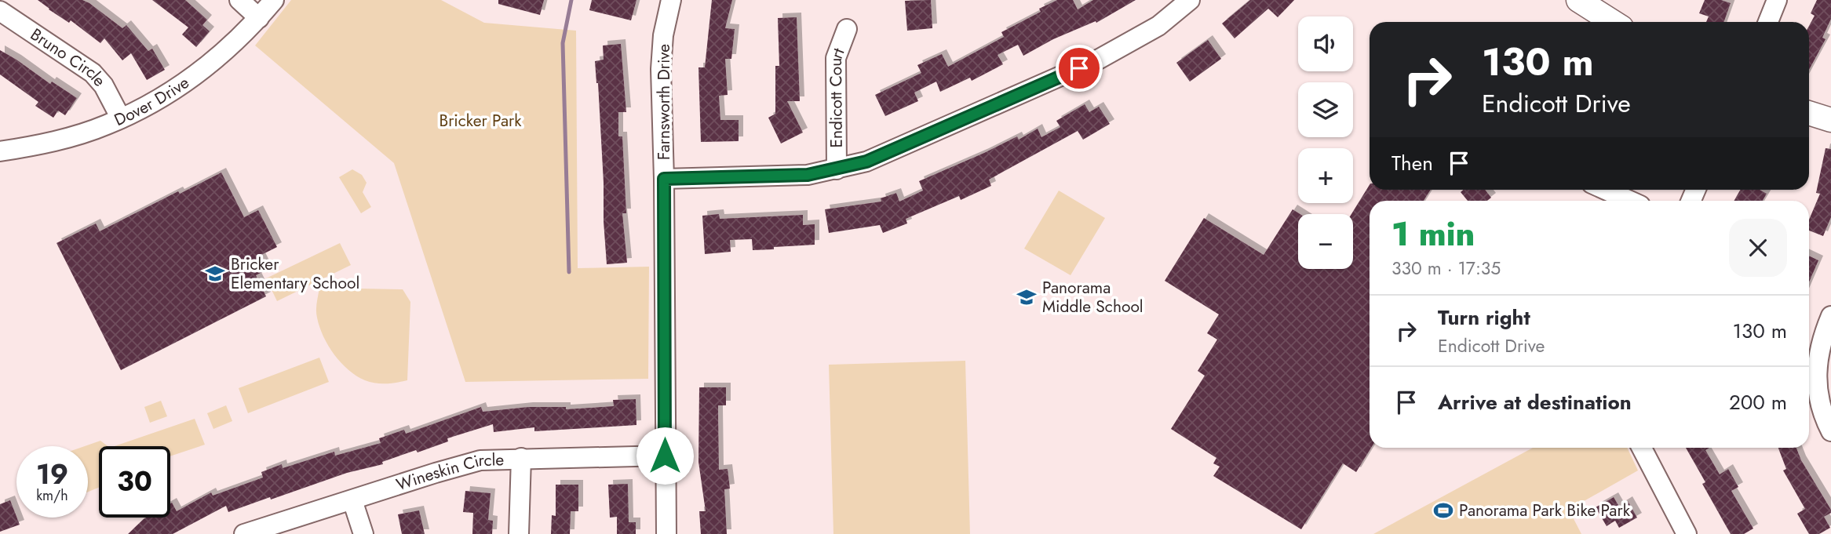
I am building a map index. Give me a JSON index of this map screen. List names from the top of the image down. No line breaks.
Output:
{"streets":{"street":["Bruno Circle","Endicott Court","Dover Drive","Farnsworth Drive","Wineskin Circle"]},"crossings":[["Bruno Circle","Dover Drive"],["Farnsworth Drive","Wineskin Circle"]],"parks":["Bricker Park"],"places":{"school or university":["Bricker Elementary School","Panorama Middle School"],"sports":["Panorama Park Bike Park"]},"page":{"map_buttons":["+","−"],"turn":["130 m","Endicott Drive"],"then":"Then","heading":["1 min","330 m · 17:35"],"list":[{"name":"Turn right","note":"Endicott Drive","value":"130 m"},{"name":"Arrive at destination","value":"200 m"}],"speed":"19 km/h","limit":"30"}}
